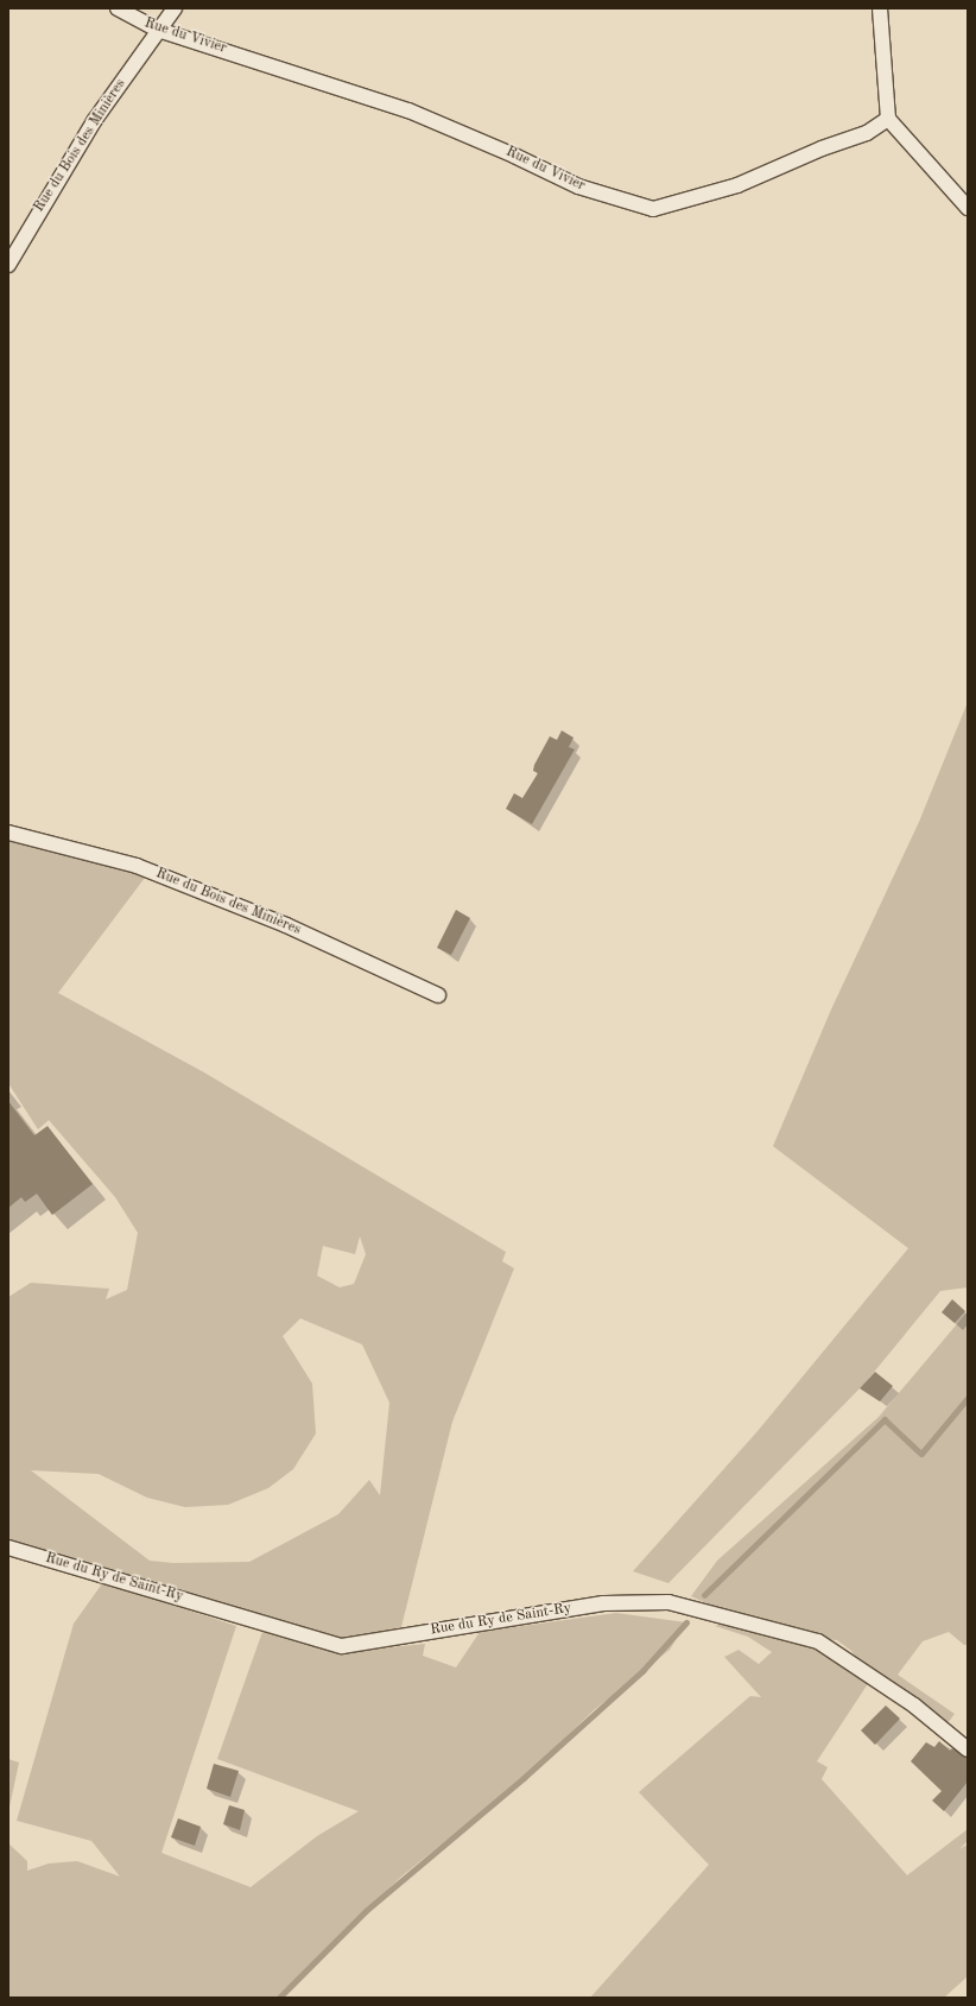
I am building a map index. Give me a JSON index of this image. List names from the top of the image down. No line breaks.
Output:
{"streets":{"street":["Rue du Vivier","Rue du Bois des Minières","Rue du Ry de Saint-Ry"]},"crossings":[["Rue du Vivier","Rue du Bois des Minières"]]}
